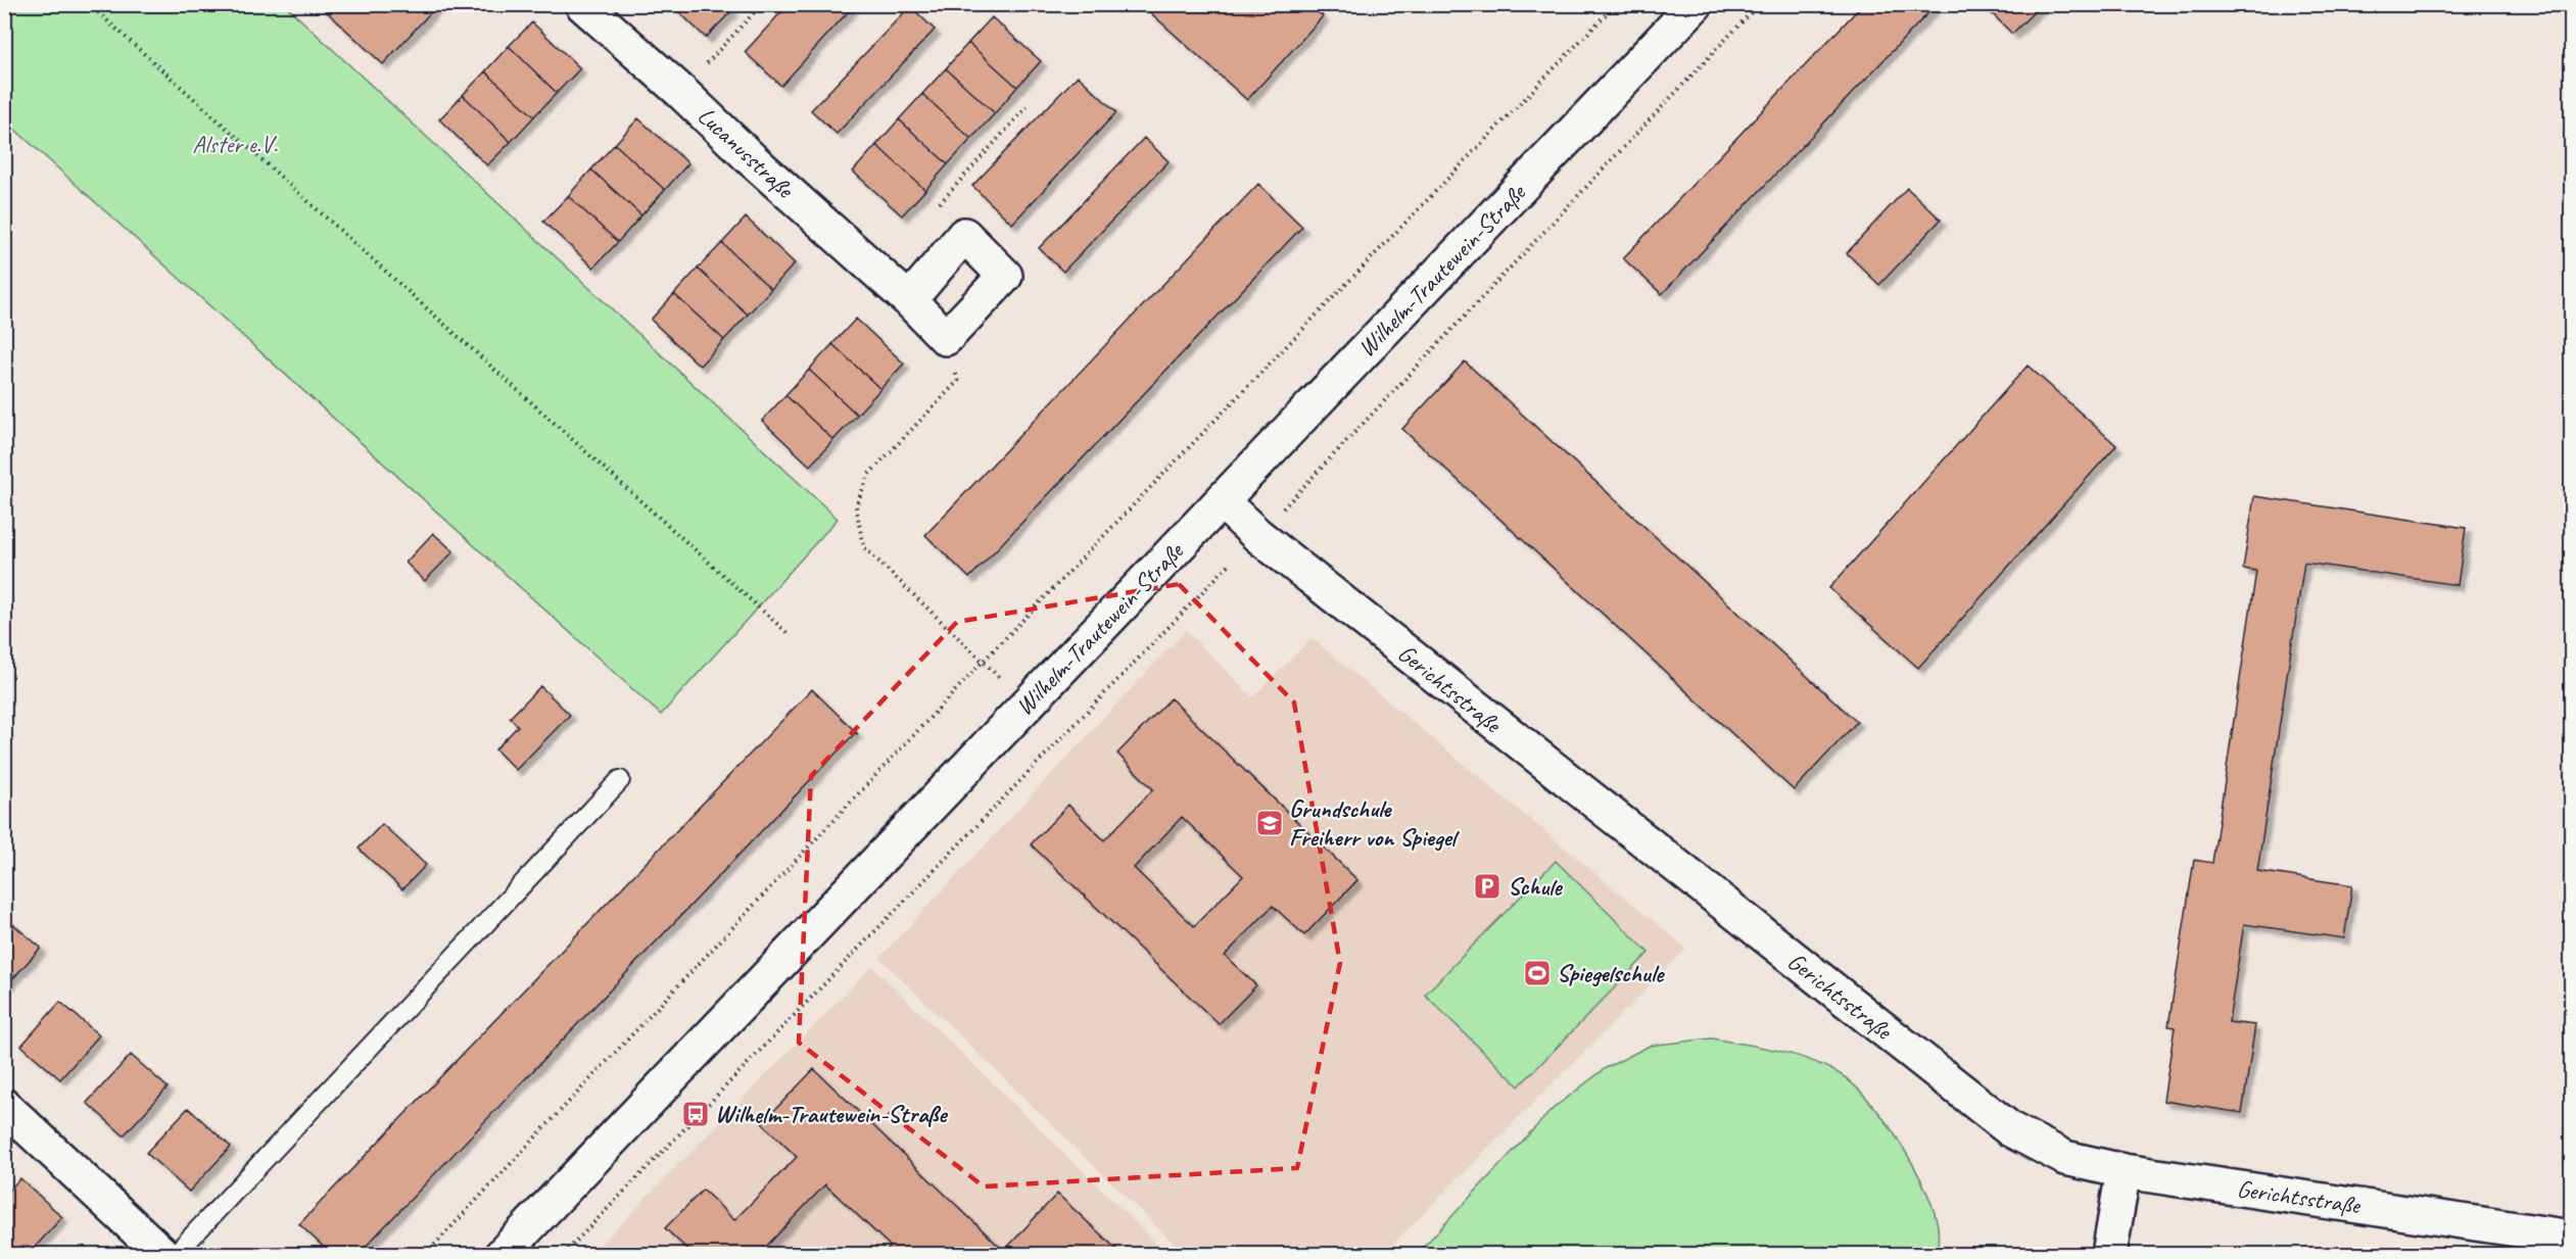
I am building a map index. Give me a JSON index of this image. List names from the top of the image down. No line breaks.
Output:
{"streets":{"street":["Lucanusstraße","Wilhelm-Trautewein-Straße","Gerichtsstraße"]},"crossings":[["Wilhelm-Trautewein-Straße","Gerichtsstraße"]],"parks":["Alster e.V."],"places":{"school or university":["Grundschule Freiherr von Spiegel"],"parking":["Schule"],"sports":["Spiegelschule"],"bus stop":["Wilhelm-Trautewein-Straße"]}}
